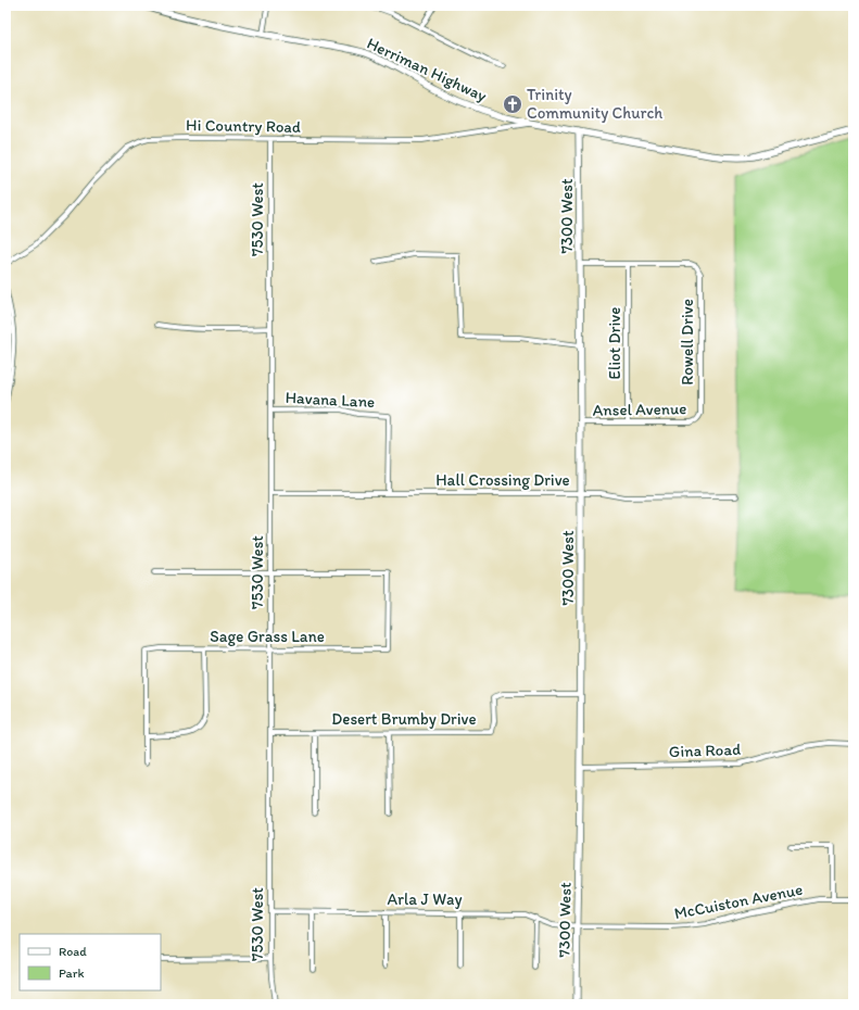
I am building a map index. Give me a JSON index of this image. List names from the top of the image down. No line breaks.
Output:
{"streets":{"street":["Herriman Highway","Hi Country Road","7300 West","7530 West","Rowell Drive","Eliot Drive","Havana Lane","Ansel Avenue","Hall Crossing Drive","Sage Grass Lane","Desert Brumby Drive","Gina Road","Arla J Way","McCuiston Avenue"]},"crossings":[["Herriman Highway","Hi Country Road"],["Herriman Highway","7300 West"],["Hi Country Road","7530 West"],["7300 West","Ansel Avenue"],["7300 West","Hall Crossing Drive"],["7300 West","Desert Brumby Drive"],["7300 West","Gina Road"],["7300 West","Arla J Way"],["7300 West","McCuiston Avenue"],["7530 West","Havana Lane"],["7530 West","Hall Crossing Drive"],["7530 West","Sage Grass Lane"],["7530 West","Desert Brumby Drive"],["7530 West","Arla J Way"],["Rowell Drive","Eliot Drive"],["Rowell Drive","Ansel Avenue"],["Eliot Drive","Ansel Avenue"],["Havana Lane","Hall Crossing Drive"],["Arla J Way","McCuiston Avenue"]],"places":{"church":["Trinity Community Church"]},"legend":["Road","Park"]}
